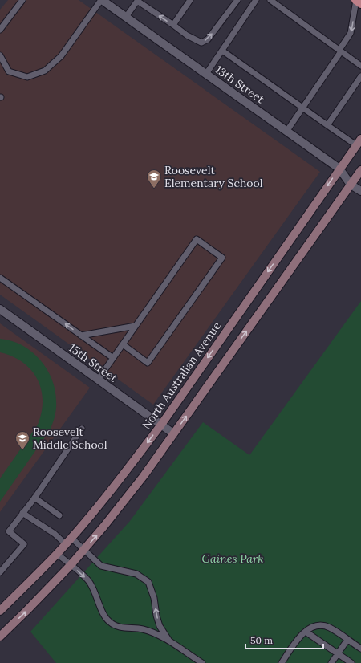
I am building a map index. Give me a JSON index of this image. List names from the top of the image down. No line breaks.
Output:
{"streets":{"main road":["North Australian Avenue"],"street":["13th Street","15th Street"]},"crossings":[["13th Street","North Australian Avenue"],["15th Street","North Australian Avenue"]],"parks":["Gaines Park"],"places":{"school or university":["Roosevelt Elementary School","Roosevelt Middle School"]},"scale_bar":"50 m"}
